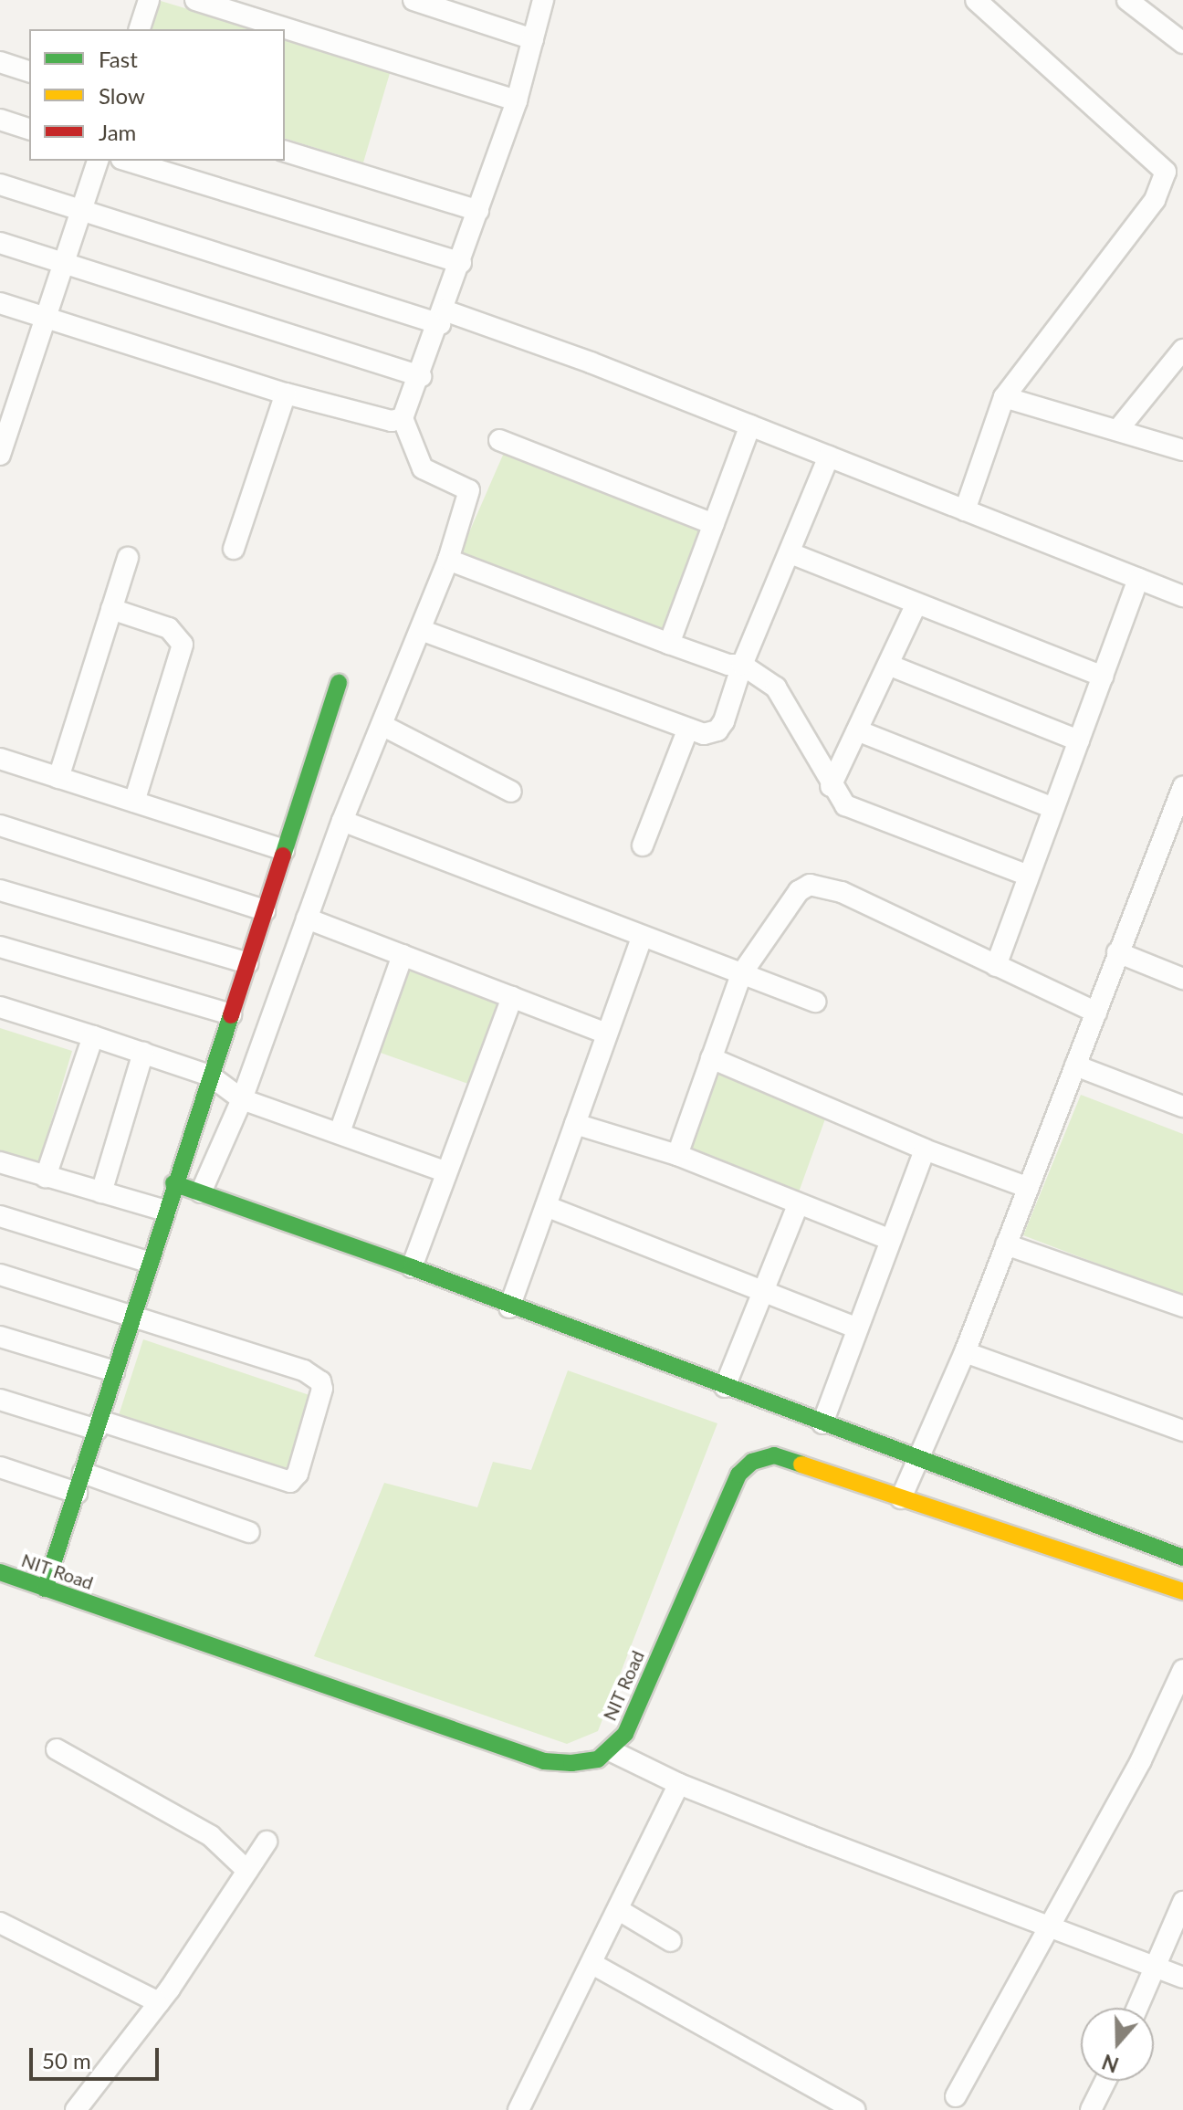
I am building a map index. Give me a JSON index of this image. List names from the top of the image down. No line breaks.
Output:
{"streets":{"street":["NIT Road"]},"legend":["Fast","Slow","Jam"],"scale_bar":"50 m","north":"bottom"}
